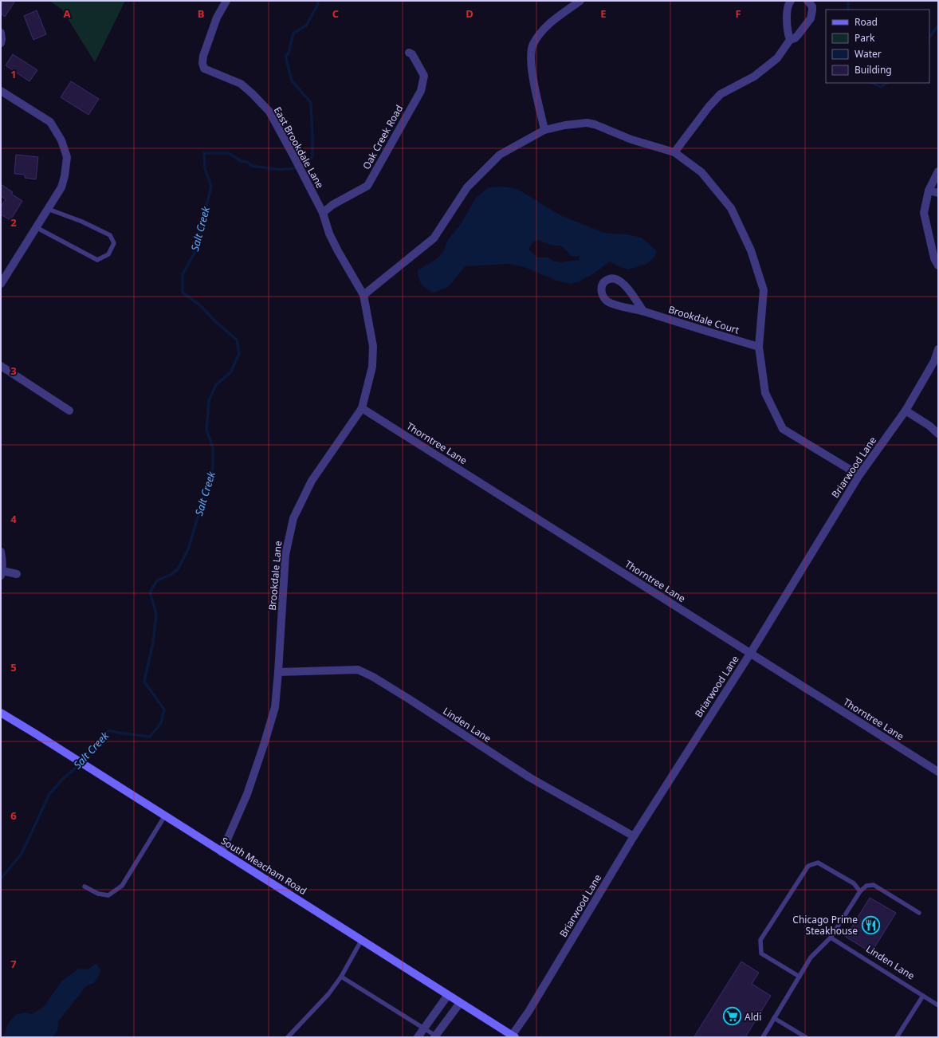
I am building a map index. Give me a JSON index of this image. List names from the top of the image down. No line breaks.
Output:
{"streets":{"main road":["South Meacham Road"],"street":["Oak Creek Road","East Brookdale Lane","Brookdale Court","Thorntree Lane","Briarwood Lane","Brookdale Lane","Linden Lane"]},"crossings":[["Oak Creek Road","East Brookdale Lane"],["East Brookdale Lane","Brookdale Lane"],["Thorntree Lane","Briarwood Lane"],["Thorntree Lane","Brookdale Lane"],["Briarwood Lane","Linden Lane"],["Briarwood Lane","South Meacham Road"],["Brookdale Lane","Linden Lane"],["Brookdale Lane","South Meacham Road"]],"water":["Salt Creek"],"places":{"restaurant":["Chicago Prime Steakhouse"],"supermarket":["Aldi"]},"legend":["Road","Park","Water","Building"],"grid":{"columns":["A","B","C","D","E","F"],"rows":["1","2","3","4","5","6","7"]}}
